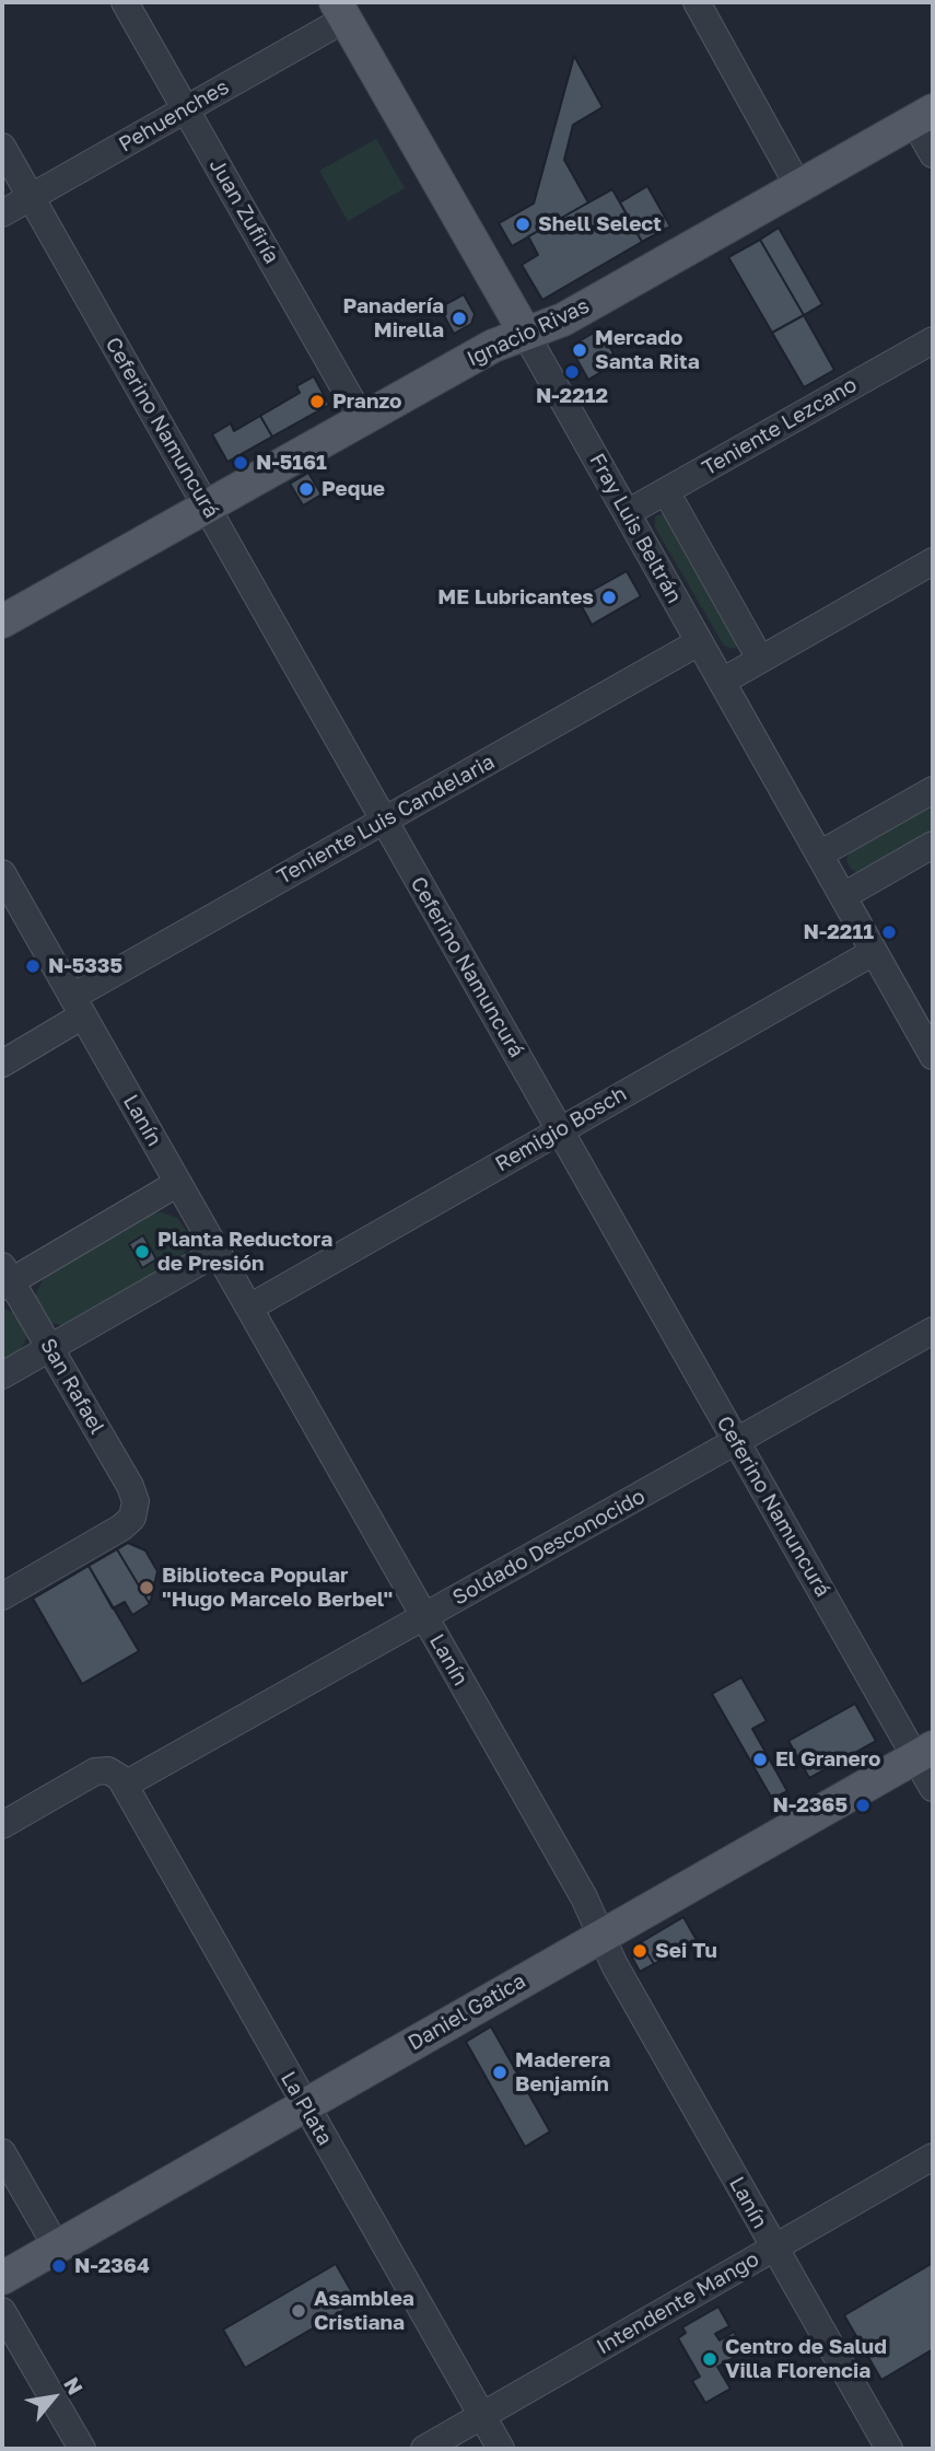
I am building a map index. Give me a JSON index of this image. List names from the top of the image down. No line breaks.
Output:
{"streets":{"main road":["Ignacio Rivas","Fray Luis Beltrán","Daniel Gatica"],"street":["Pehuenches","Juan Zufiría","Teniente Lezcano","Ceferino Namuncurá","Teniente Luis Candelaria","Lanín","Remigio Bosch","San Rafael","Soldado Desconocido","La Plata","Intendente Mango"]},"crossings":[["Pehuenches","Juan Zufiría"],["Pehuenches","Ceferino Namuncurá"],["Pehuenches","Fray Luis Beltrán"],["Juan Zufiría","Ignacio Rivas"],["Ignacio Rivas","Ceferino Namuncurá"],["Ignacio Rivas","Fray Luis Beltrán"],["Teniente Lezcano","Fray Luis Beltrán"],["Ceferino Namuncurá","Teniente Luis Candelaria"],["Ceferino Namuncurá","Remigio Bosch"],["Ceferino Namuncurá","Soldado Desconocido"],["Ceferino Namuncurá","Daniel Gatica"],["Fray Luis Beltrán","Teniente Luis Candelaria"],["Fray Luis Beltrán","Remigio Bosch"],["Teniente Luis Candelaria","Lanín"],["Lanín","Remigio Bosch"],["Lanín","Soldado Desconocido"],["Lanín","Daniel Gatica"],["Lanín","Intendente Mango"],["Soldado Desconocido","La Plata"],["Daniel Gatica","La Plata"],["La Plata","Intendente Mango"]],"places":["Shell Select","Panadería Mirella","Mercado Santa Rita","N-2212","Pranzo","N-5161","Peque","ME Lubricantes","N-2211","N-5335","Planta Reductora de Presión","Biblioteca Popular \"Hugo Marcelo Berbel\"","El Granero","N-2365","Sei Tu","Maderera Benjamín","N-2364","Asamblea Cristiana","Centro de Salud Villa Florencia"],"north":"top right"}
